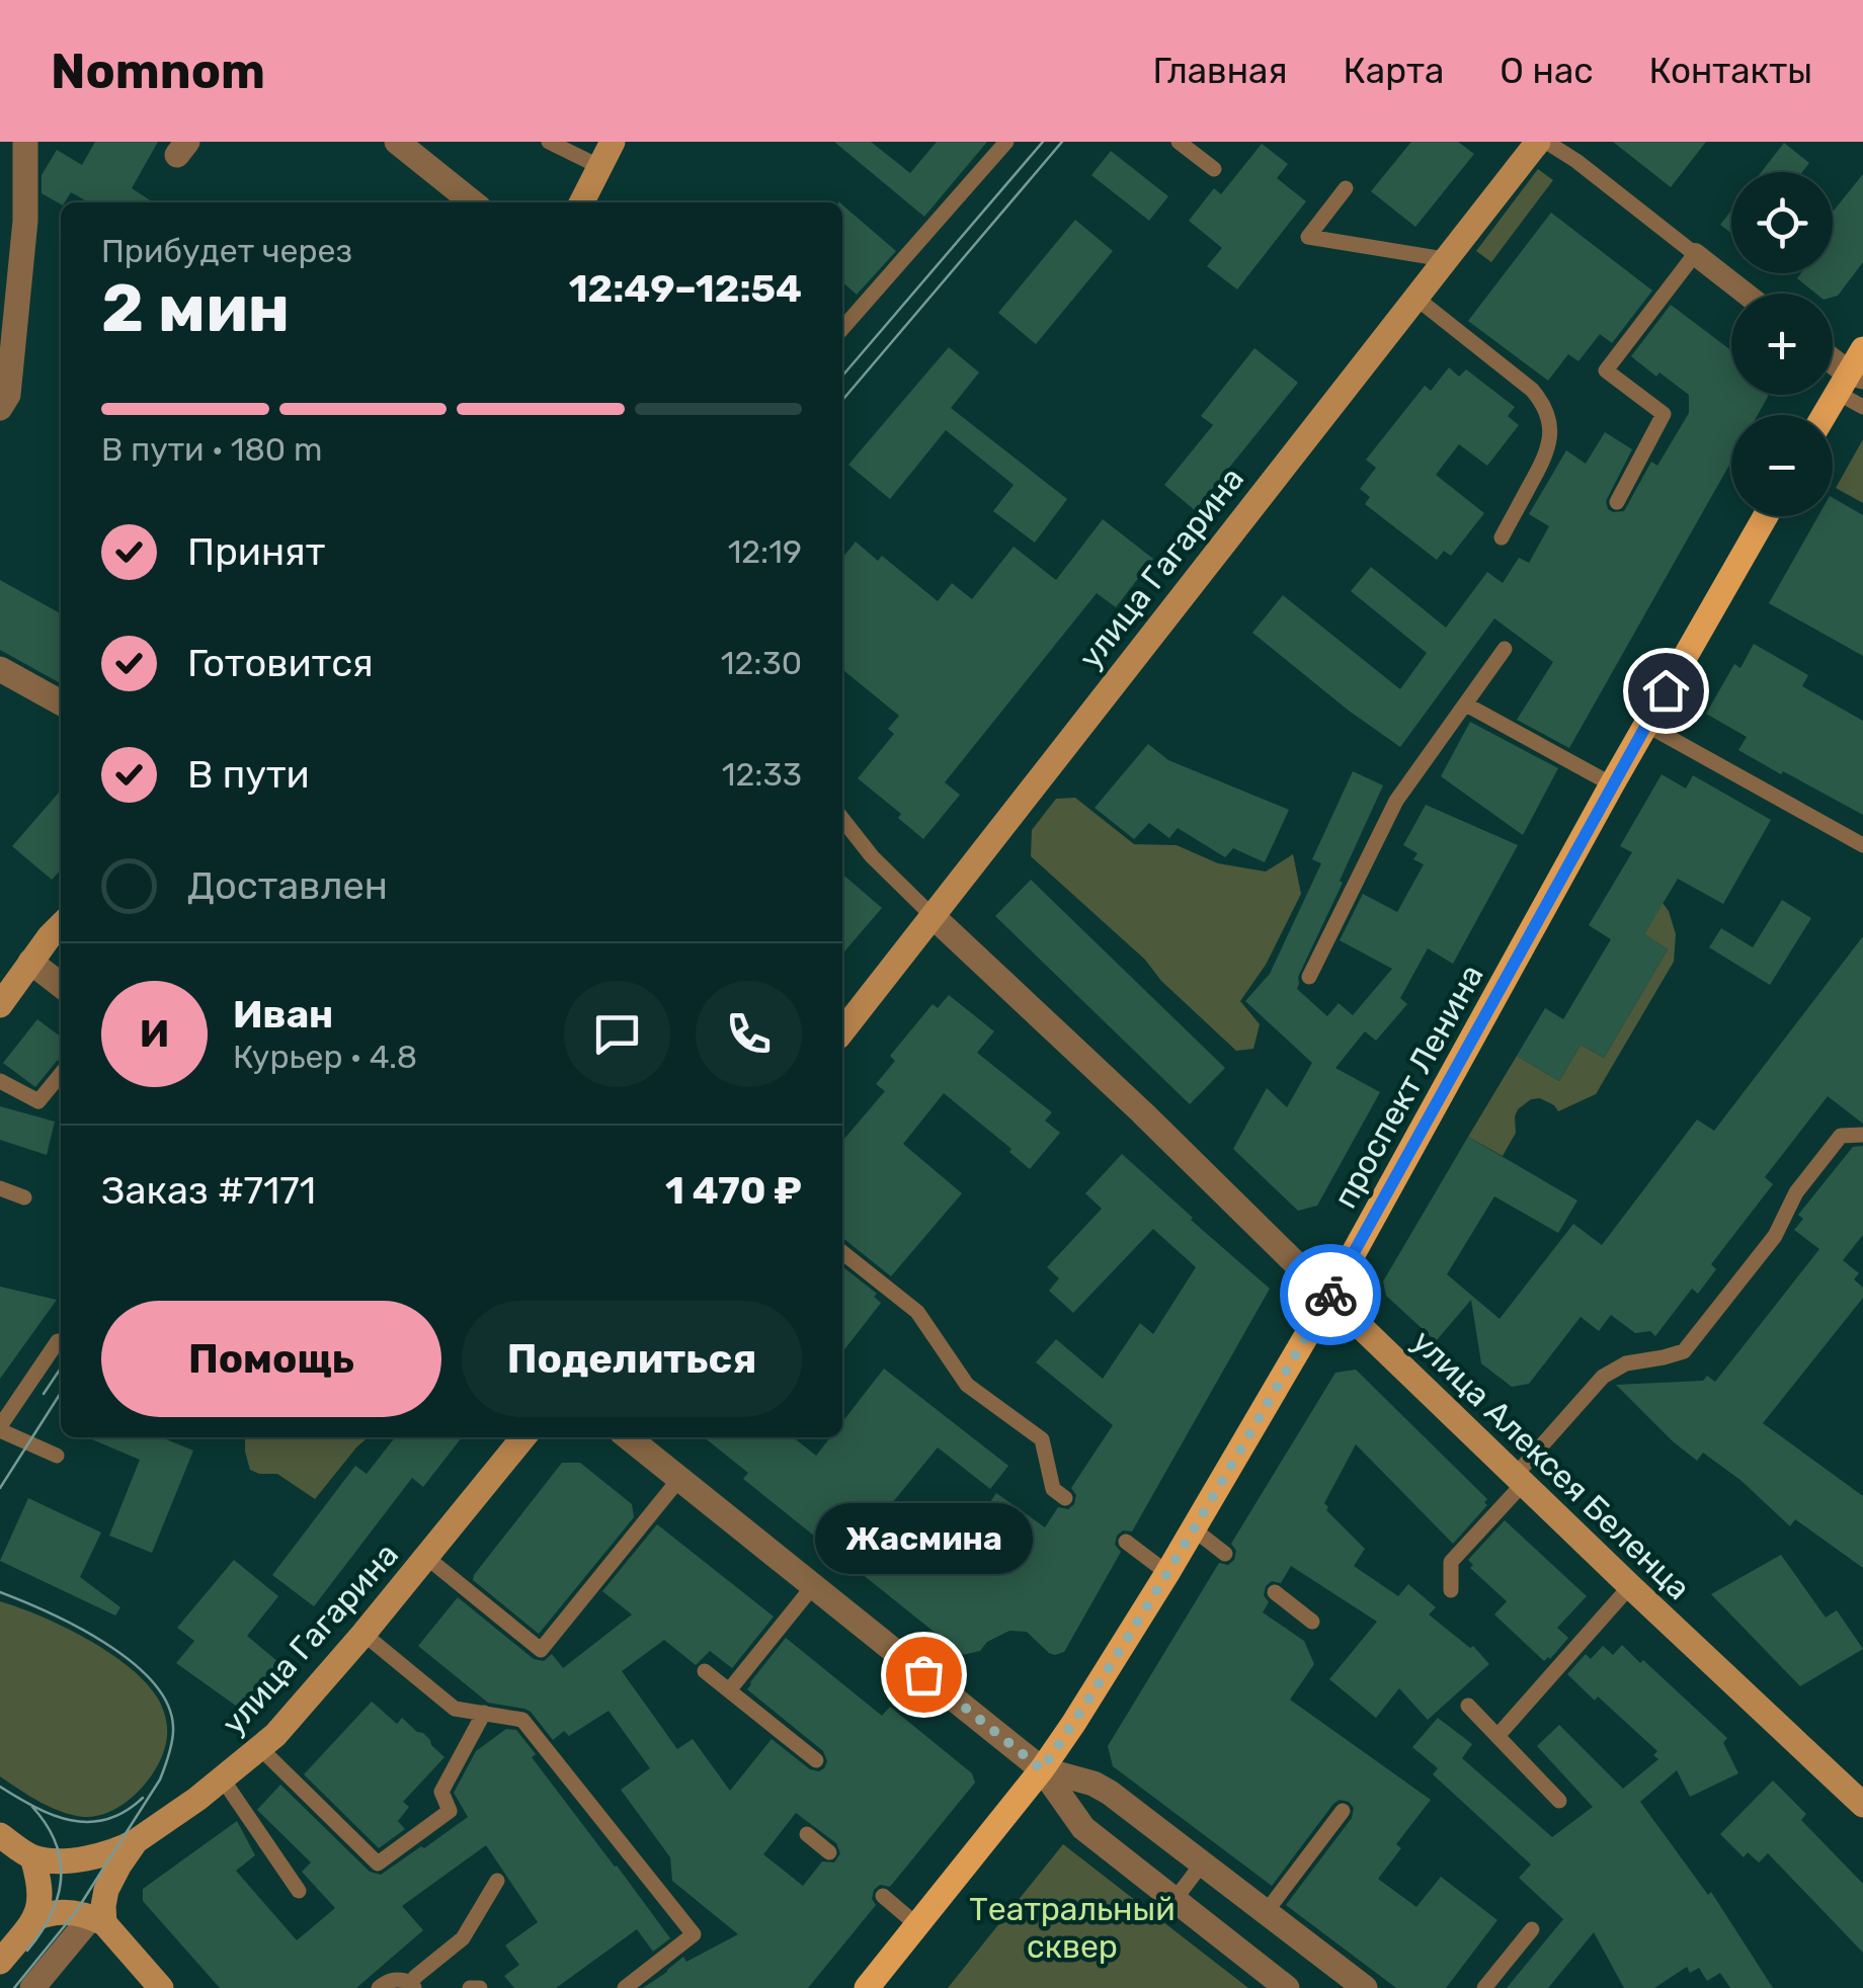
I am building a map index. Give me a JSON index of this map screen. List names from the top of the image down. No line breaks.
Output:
{"streets":{"main road":["улица Гагарина","проспект Ленина","улица Алексея Беленца"]},"crossings":[["улица Гагарина","улица Алексея Беленца"],["проспект Ленина","улица Алексея Беленца"]],"parks":["Театральный сквер"],"places":["Жасмина"],"page":{"header":"Nomnom","nav":["Главная","Карта","О нас","Контакты"],"map_buttons":["+","−"],"heading":["2 мин","Прибудет через","12:49–12:54"],"panel":["Иван","Курьер · 4.8","Заказ #7171","1 470 ₽"],"bar":"В пути · 180 m","list":[["Принят","12:19"],["Готовится","12:30"],["В пути","12:33"],"Доставлен"],"round":"И","buttons":["Помощь","Поделиться"],"bubble":"Жасмина"}}
